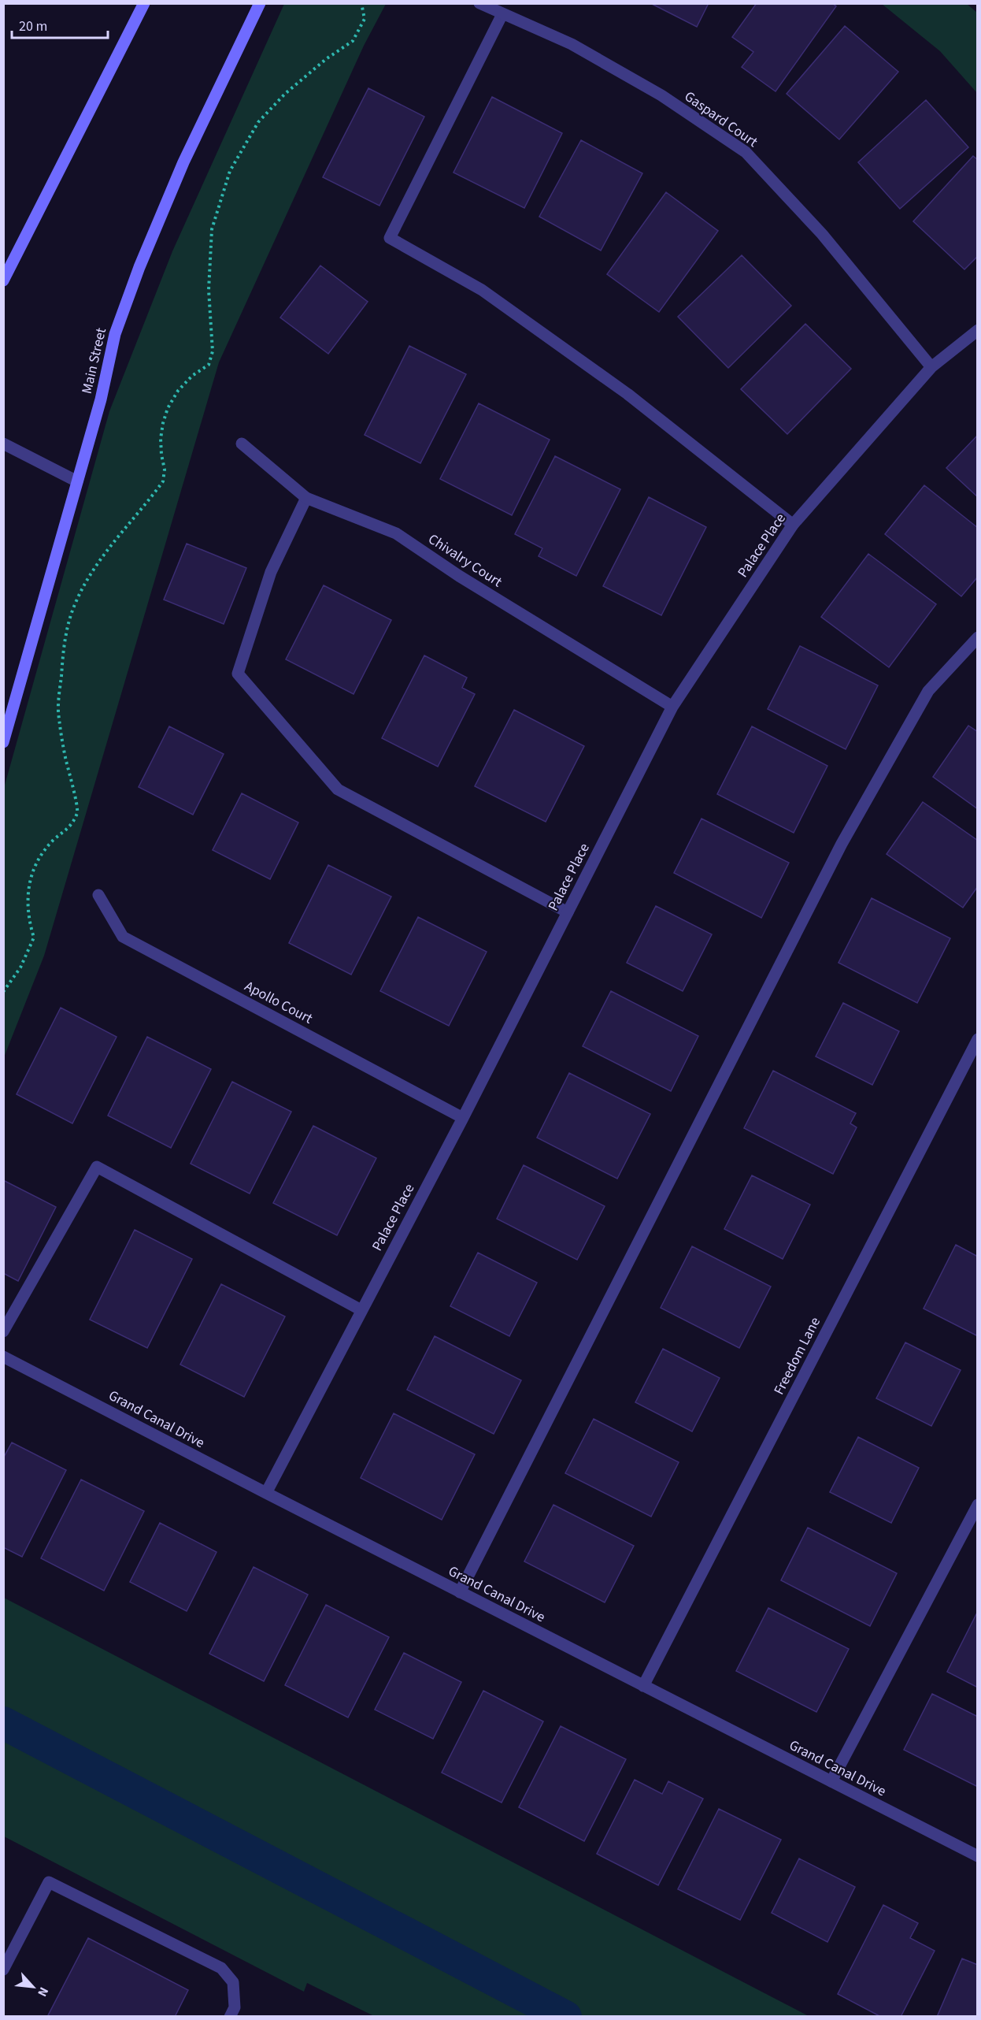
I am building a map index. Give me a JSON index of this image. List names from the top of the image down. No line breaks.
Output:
{"streets":{"main road":["Main Street"],"street":["Gaspard Court","Palace Place","Chivalry Court","Apollo Court","Freedom Lane","Grand Canal Drive"]},"crossings":[["Gaspard Court","Palace Place"],["Palace Place","Chivalry Court"],["Palace Place","Apollo Court"],["Palace Place","Grand Canal Drive"],["Freedom Lane","Grand Canal Drive"]],"scale_bar":"20 m","north":"bottom right"}
